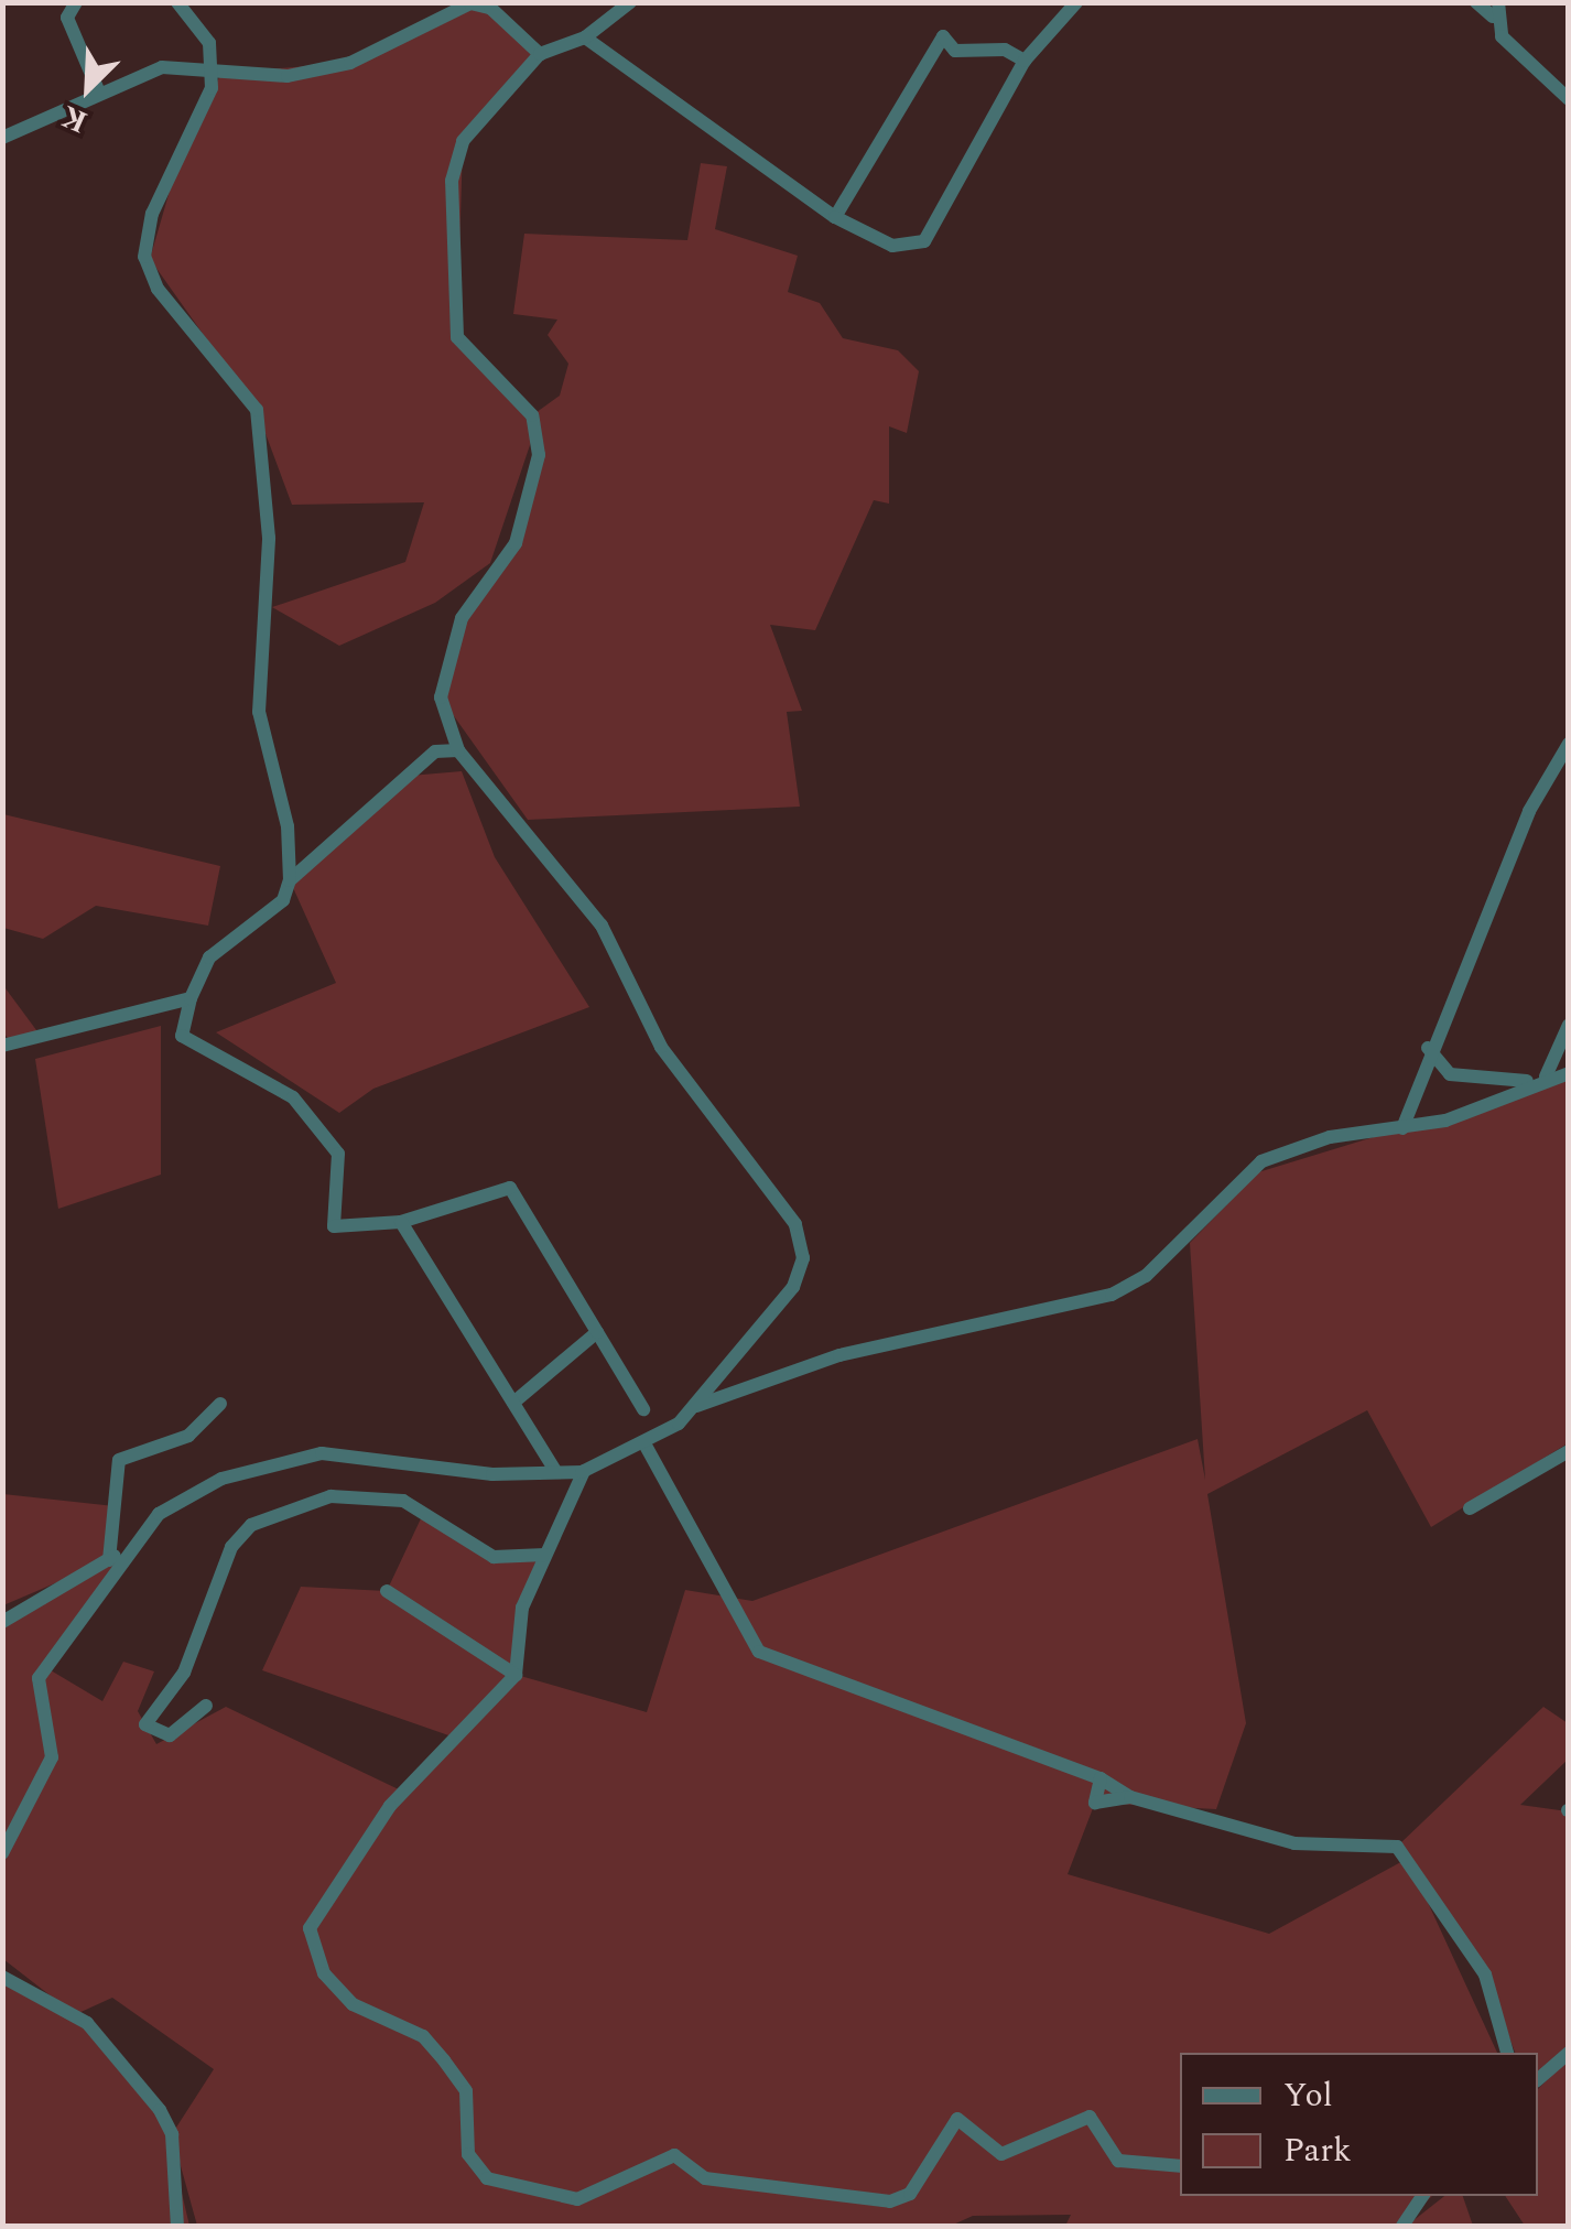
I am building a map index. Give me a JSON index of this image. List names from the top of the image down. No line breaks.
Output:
{"legend":["Yol","Park"],"north":"bottom left"}
